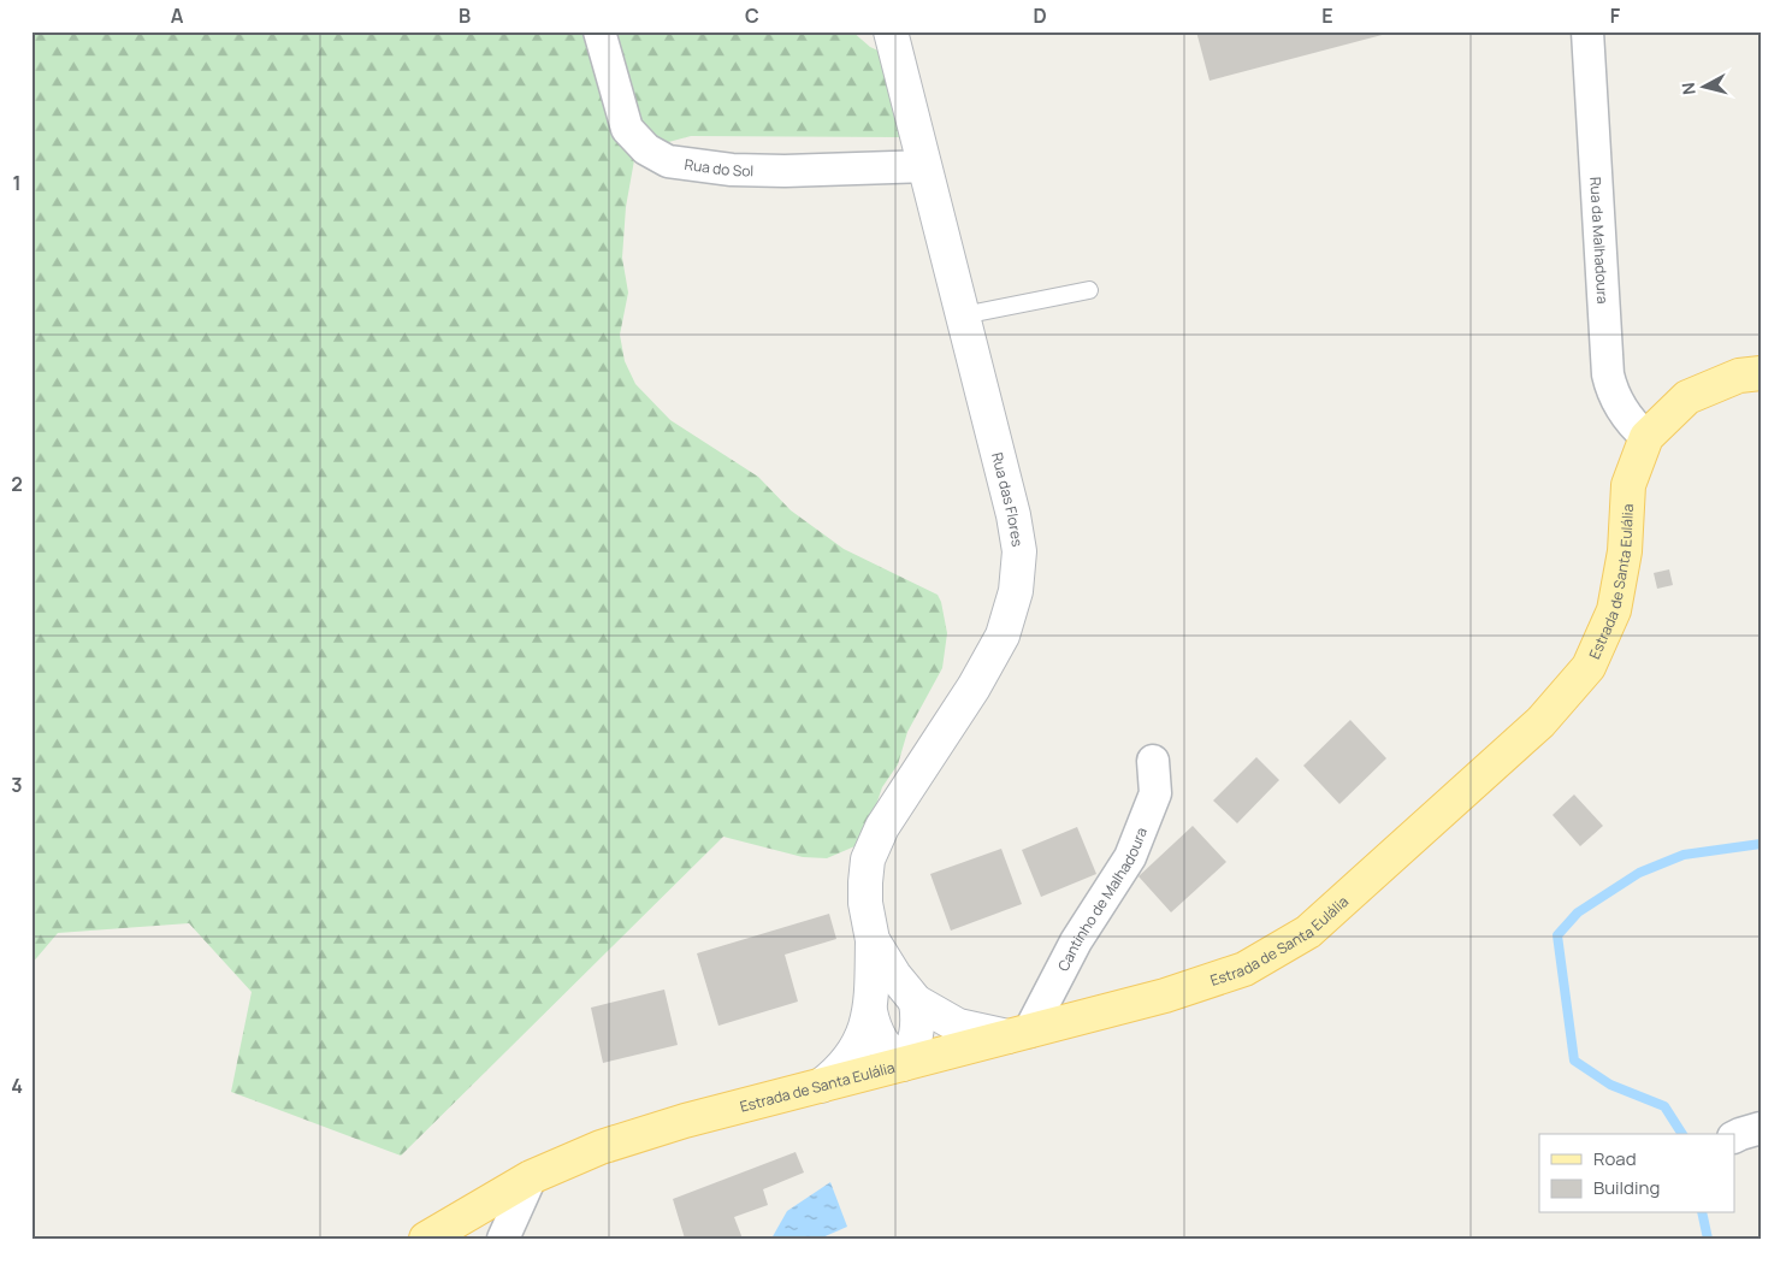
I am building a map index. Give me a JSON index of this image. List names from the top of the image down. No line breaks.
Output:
{"streets":{"main road":["Estrada de Santa Eulália"],"street":["Rua do Sol","Rua da Malhadoura","Rua das Flores","Cantinho de Malhadoura"]},"crossings":[["Rua do Sol","Rua das Flores"],["Rua da Malhadoura","Estrada de Santa Eulália"],["Estrada de Santa Eulália","Cantinho de Malhadoura"]],"legend":["Road","Building"],"north":"left","grid":{"columns":["A","B","C","D","E","F"],"rows":["1","2","3","4"]}}
